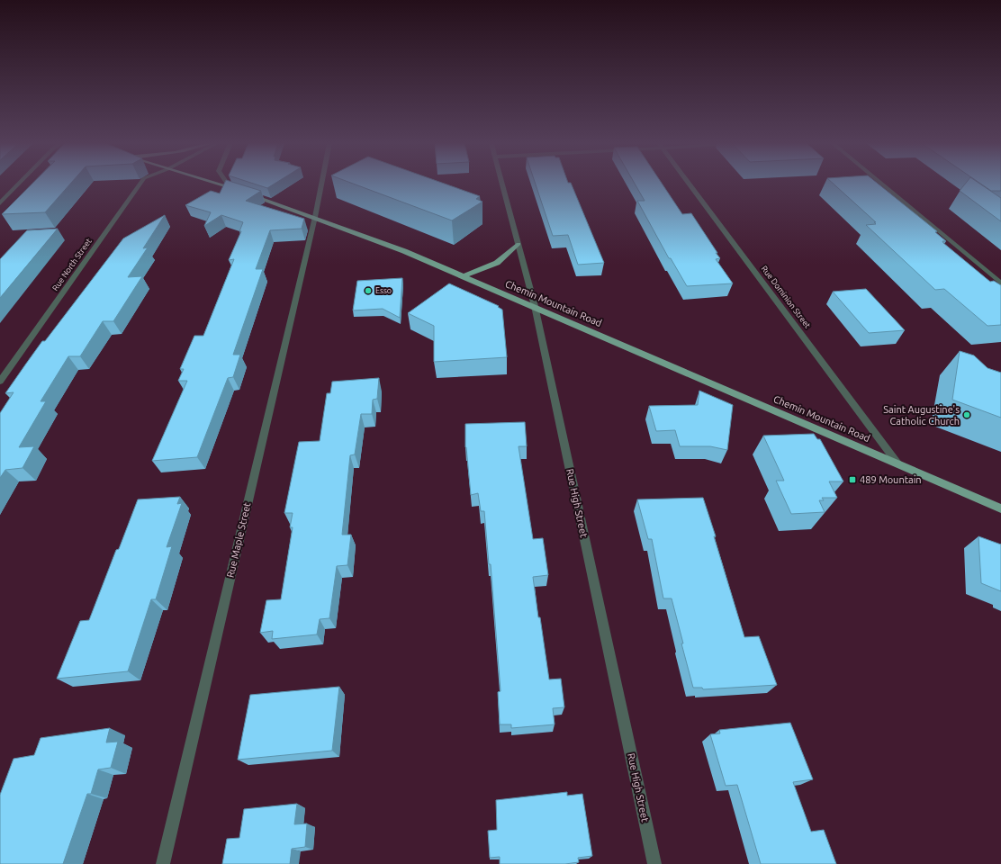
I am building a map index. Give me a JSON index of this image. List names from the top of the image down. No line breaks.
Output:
{"streets":{"main road":["Chemin Mountain Road"],"street":["Rue North Street","Rue Dominion Street","Rue High Street","Rue Maple Street"]},"crossings":[["Rue Dominion Street","Chemin Mountain Road"],["Chemin Mountain Road","Rue High Street"],["Chemin Mountain Road","Rue Maple Street"]],"places":{"other":["Esso","Saint Augustine's Catholic Church"],"transit":["489 Mountain"]}}
